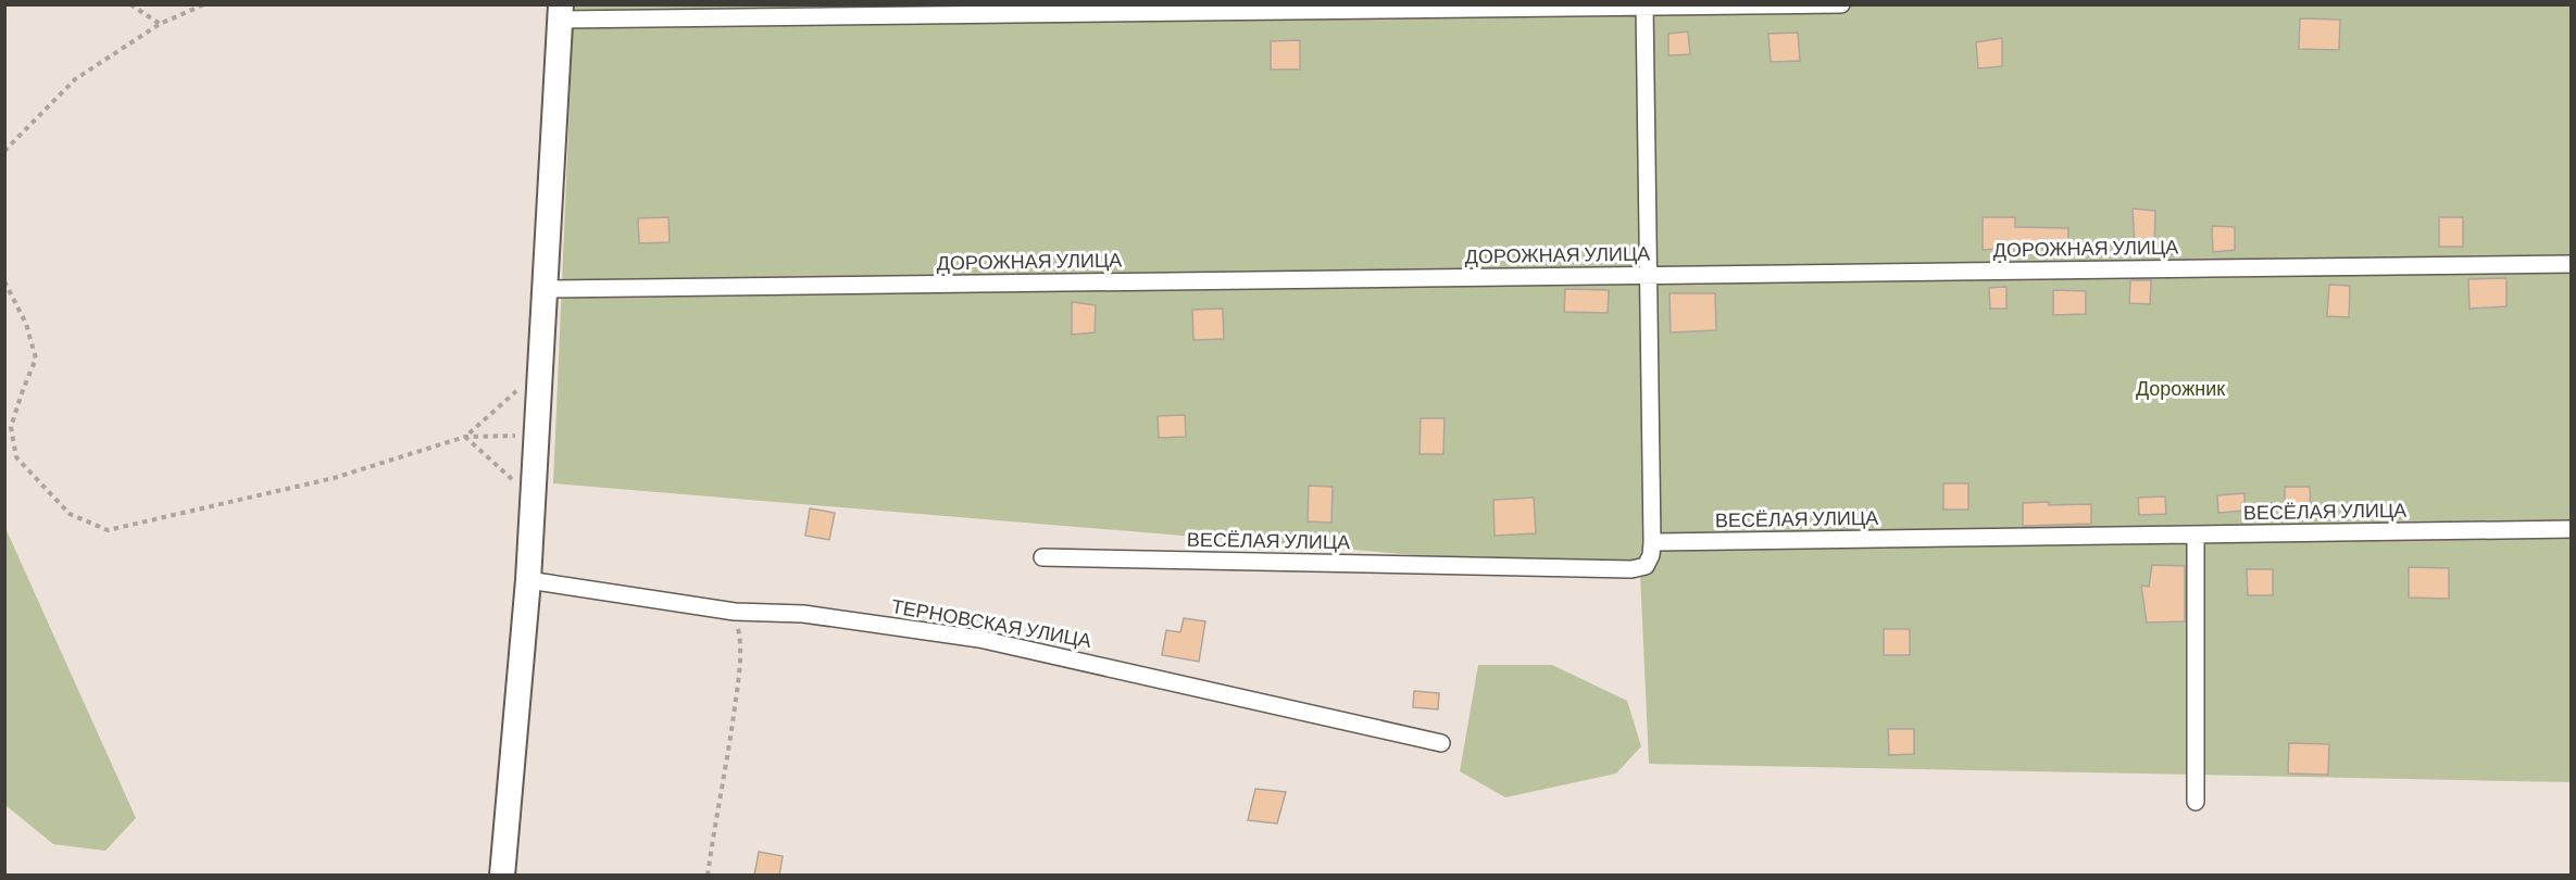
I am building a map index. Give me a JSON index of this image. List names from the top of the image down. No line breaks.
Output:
{"streets":{"street":["ДОРОЖНАЯ УЛИЦА","ВЕСЁЛАЯ УЛИЦА","ТЕРНОВСКАЯ УЛИЦА"]},"parks":["Дорожник"]}
